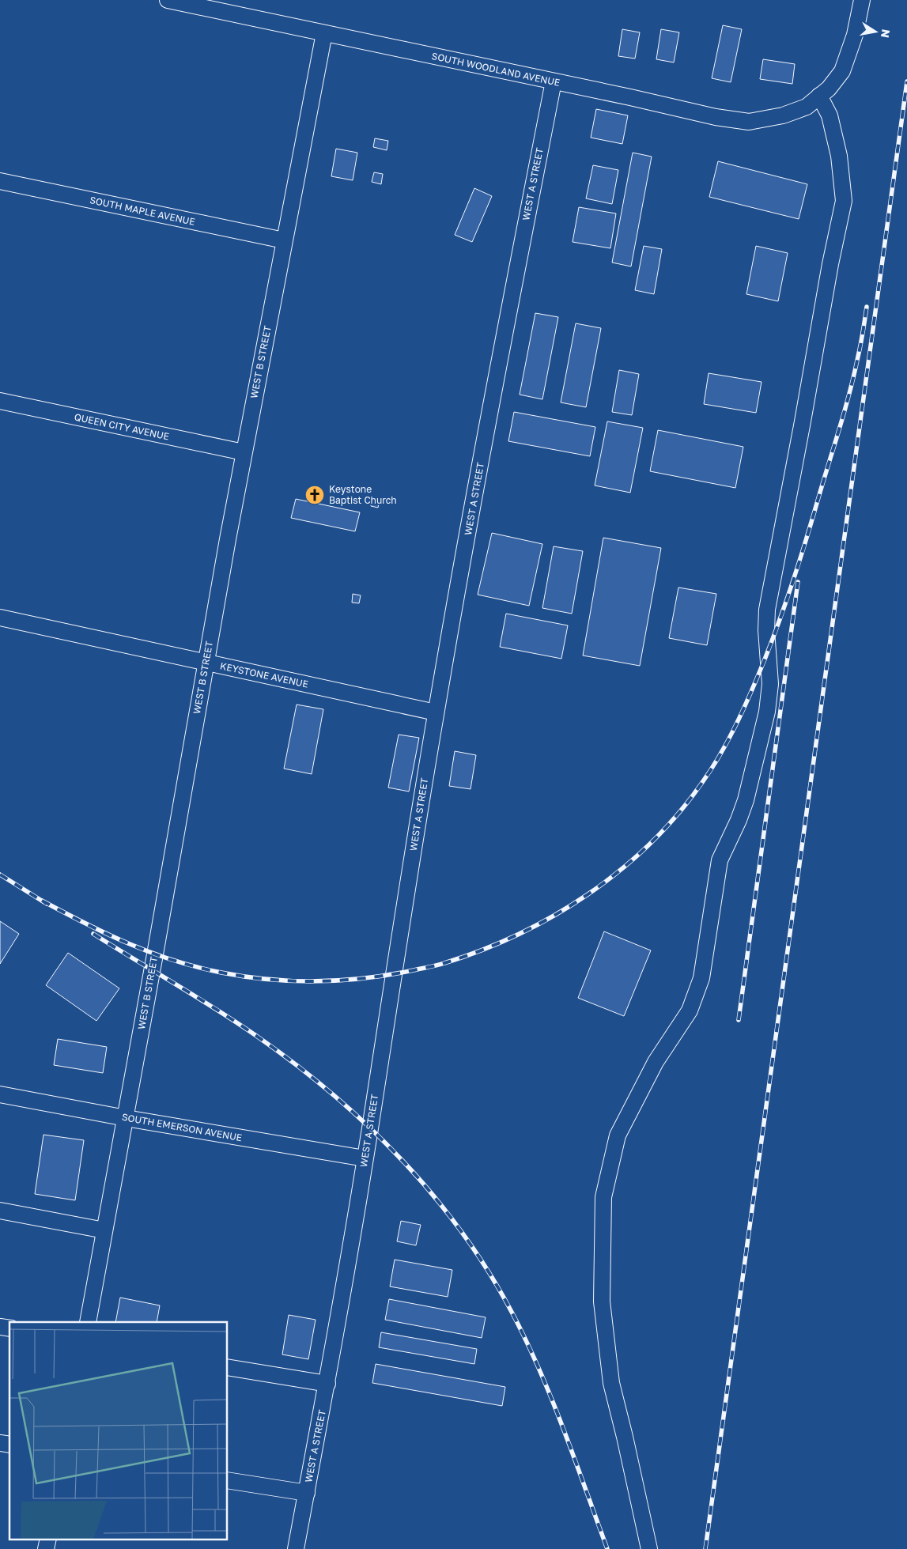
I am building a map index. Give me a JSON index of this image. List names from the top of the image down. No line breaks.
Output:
{"streets":{"street":["SOUTH WOODLAND AVENUE","WEST A STREET","SOUTH MAPLE AVENUE","WEST B STREET","QUEEN CITY AVENUE","KEYSTONE AVENUE","SOUTH EMERSON AVENUE"]},"crossings":[["SOUTH WOODLAND AVENUE","WEST A STREET"],["SOUTH WOODLAND AVENUE","WEST B STREET"],["WEST A STREET","KEYSTONE AVENUE"],["WEST A STREET","SOUTH EMERSON AVENUE"],["SOUTH MAPLE AVENUE","WEST B STREET"],["WEST B STREET","QUEEN CITY AVENUE"],["WEST B STREET","KEYSTONE AVENUE"],["WEST B STREET","SOUTH EMERSON AVENUE"]],"places":{"church":["Keystone Baptist Church"]},"north":"right"}
